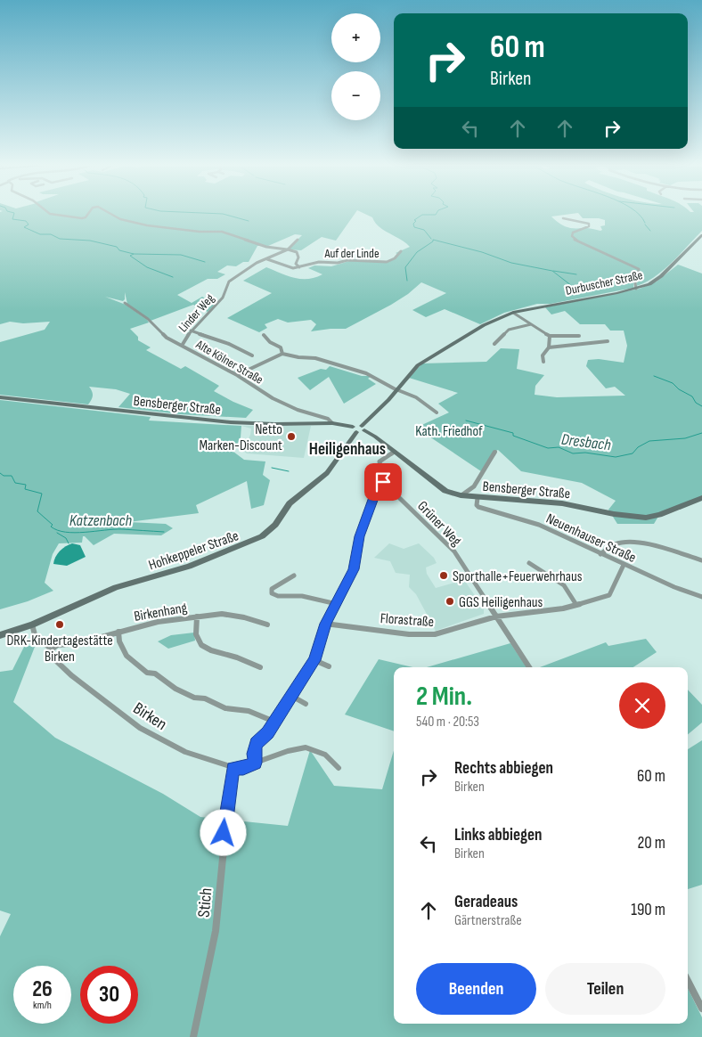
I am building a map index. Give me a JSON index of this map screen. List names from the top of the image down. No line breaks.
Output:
{"streets":{"main road":["Durbuscher Straße","Bensberger Straße","Hohkeppeler Straße"],"street":["Auf der Linde","Linder Weg","Alte Kölner Straße","Grüner Weg","Neuenhauser Straße","Birkenhang","Florastraße","Birken","Stich"]},"crossings":[["Auf der Linde","Linder Weg"],["Linder Weg","Alte Kölner Straße"],["Alte Kölner Straße","Bensberger Straße"],["Bensberger Straße","Neuenhauser Straße"],["Bensberger Straße","Hohkeppeler Straße"],["Grüner Weg","Florastraße"],["Neuenhauser Straße","Florastraße"],["Hohkeppeler Straße","Birken"],["Birkenhang","Birken"],["Birken","Stich"]],"districts":["Heiligenhaus"],"water":["Dresbach","Katzenbach"],"parks":["Kath. Friedhof"],"places":["Netto Marken-Discount","Sporthalle+Feuerwehrhaus","GGS Heiligenhaus","DRK-Kindertagestätte Birken"],"page":{"map_buttons":["+","−"],"turn":["60 m","Birken"],"heading":["2 Min.","540 m · 20:53"],"list":[{"name":"Rechts abbiegen","note":"Birken","value":"60 m"},{"name":"Links abbiegen","note":"Birken","value":"20 m"},{"name":"Geradeaus","note":"Gärtnerstraße","value":"190 m"}],"buttons":["Beenden","Teilen"],"speed":"26 km/h","limit":"30"}}
